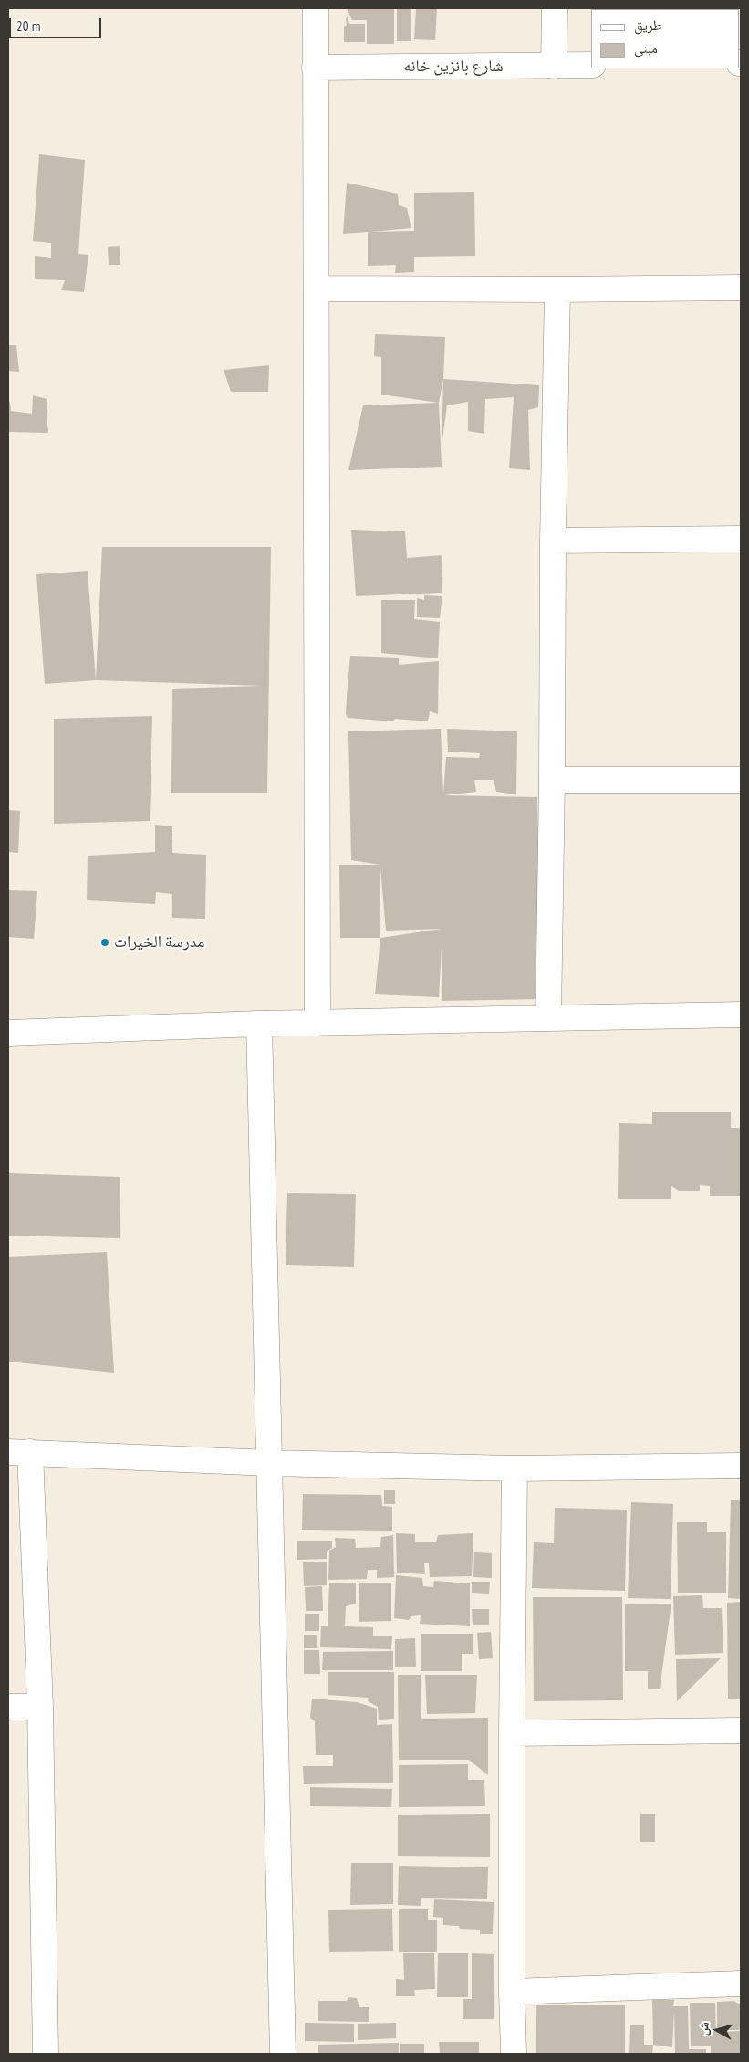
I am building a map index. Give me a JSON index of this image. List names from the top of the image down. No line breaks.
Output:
{"streets":{"street":["شارع بانزين خانه"]},"places":["مدرسة الخيرات"],"legend":["طريق","مبنى"],"scale_bar":"20 m","north":"left"}
